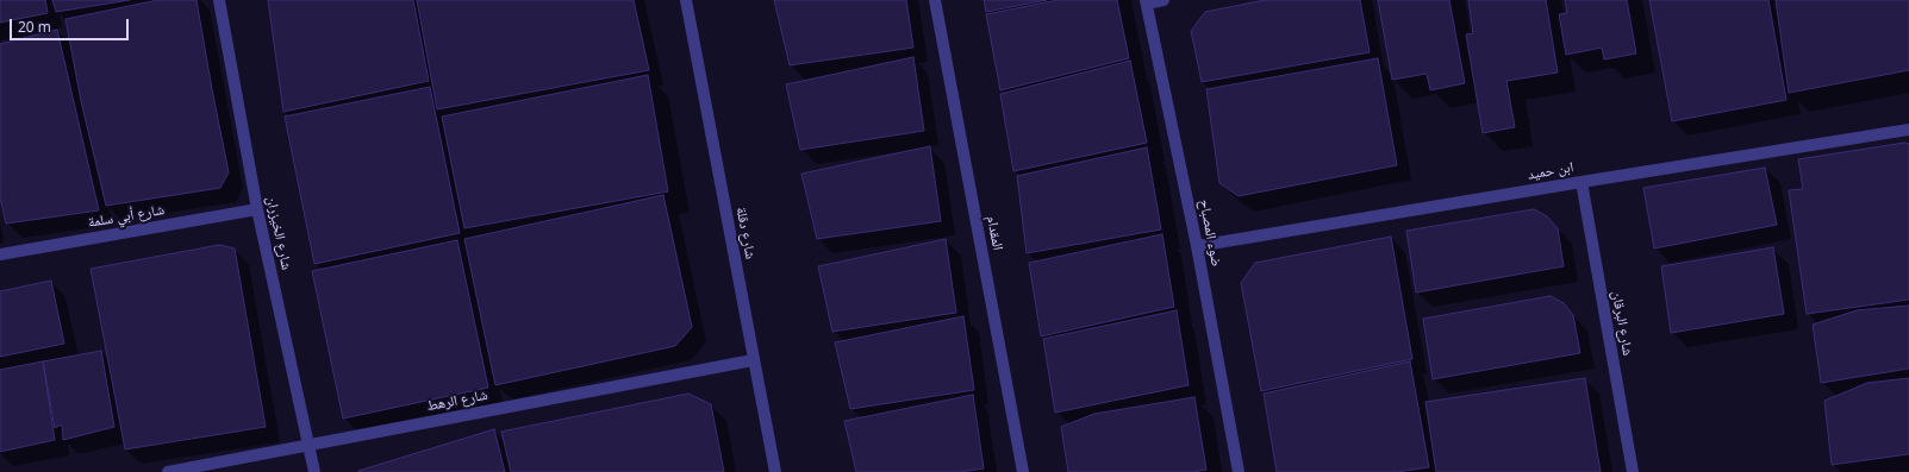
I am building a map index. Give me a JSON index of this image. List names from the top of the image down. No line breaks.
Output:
{"streets":{"street":["ابن حميد","شارع أبي سلمة","شارع الخيزران","شارع دقلة","المقدام","ضوء المصباح","شارع البرقان","شارع الرهط"]},"crossings":[["ابن حميد","ضوء المصباح"],["ابن حميد","شارع البرقان"],["شارع أبي سلمة","شارع الخيزران"],["شارع الخيزران","شارع الرهط"],["شارع دقلة","شارع الرهط"]],"scale_bar":"20 m"}
